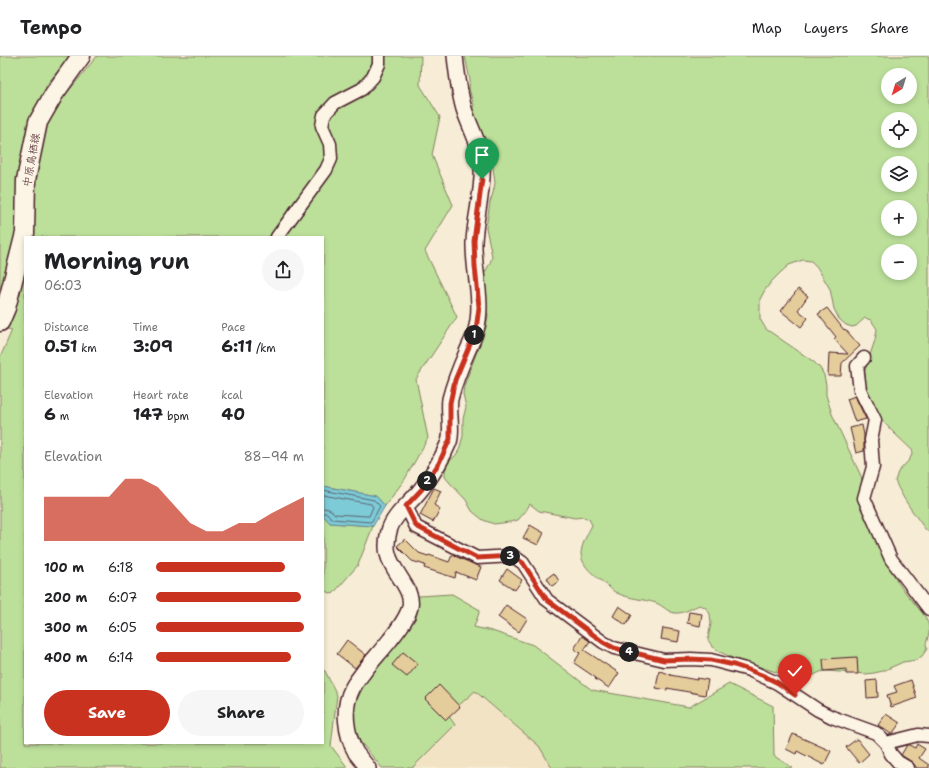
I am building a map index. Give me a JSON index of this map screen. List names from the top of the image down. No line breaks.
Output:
{"streets":{"main road":["中原鳥栖線"]},"north":"bottom left","page":{"header":"Tempo","nav":["Map","Layers","Share"],"map_buttons":["+","−"],"heading":["Morning run","06:03"],"stats":[["Distance","0.51 km"],["Time","3:09"],["Pace","6:11 /km"],["Elevation","6 m"],["Heart rate","147 bpm"],["kcal","40"]],"pins":["1","2","3","4"],"chart":["Elevation","88–94 m"],"list":[{"name":"100 m","note":"6:18"},{"name":"200 m","note":"6:07"},{"name":"300 m","note":"6:05"},{"name":"400 m","note":"6:14"}],"buttons":["Save","Share"]}}
